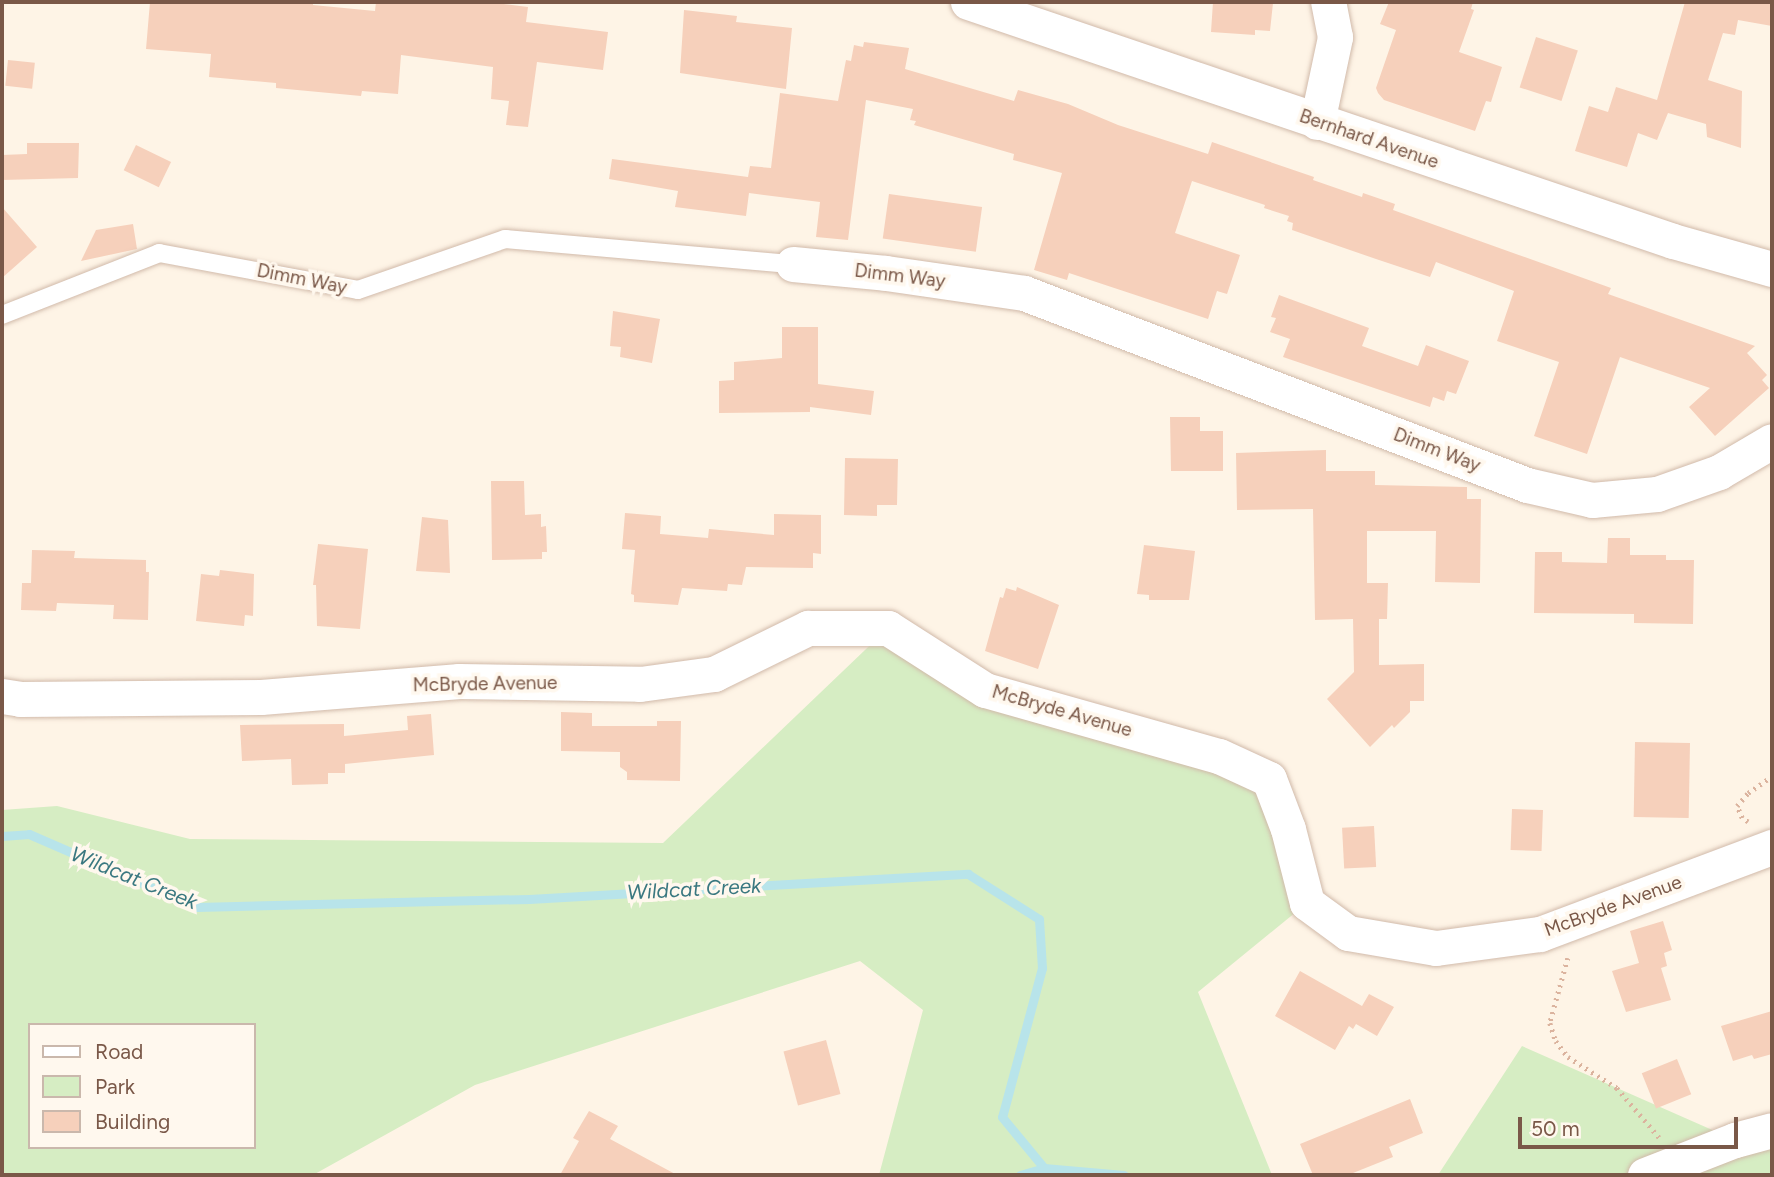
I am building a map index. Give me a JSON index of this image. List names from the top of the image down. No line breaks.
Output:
{"streets":{"street":["Bernhard Avenue","Dimm Way","McBryde Avenue"]},"water":["Wildcat Creek"],"legend":["Road","Park","Building"],"scale_bar":"50 m"}
